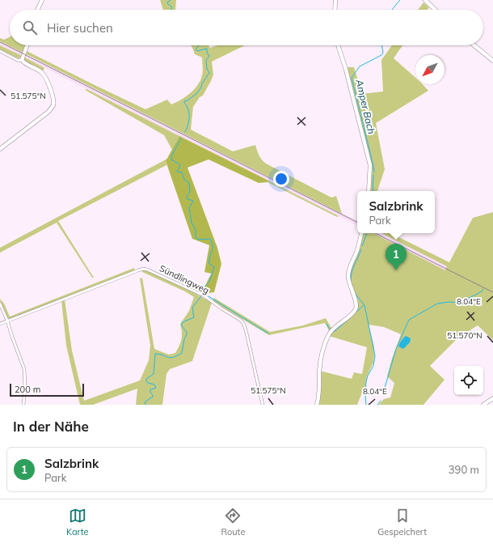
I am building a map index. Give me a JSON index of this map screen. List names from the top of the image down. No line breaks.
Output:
{"streets":{"street":["Sündlingweg"]},"water":["Amper Bach"],"scale_bar":"200 m","north":"bottom left","page":{"search":"Hier suchen","popup":["Salzbrink","Park"],"pins":"1","scale":"200 m","heading":"In der Nähe","list":[{"mark":"1","name":"Salzbrink","note":"Park","value":"390 m"}],"nav":["Karte","Route","Gespeichert"]},"coordinates":["51.575°N","8.04°E","51.570°N"]}
